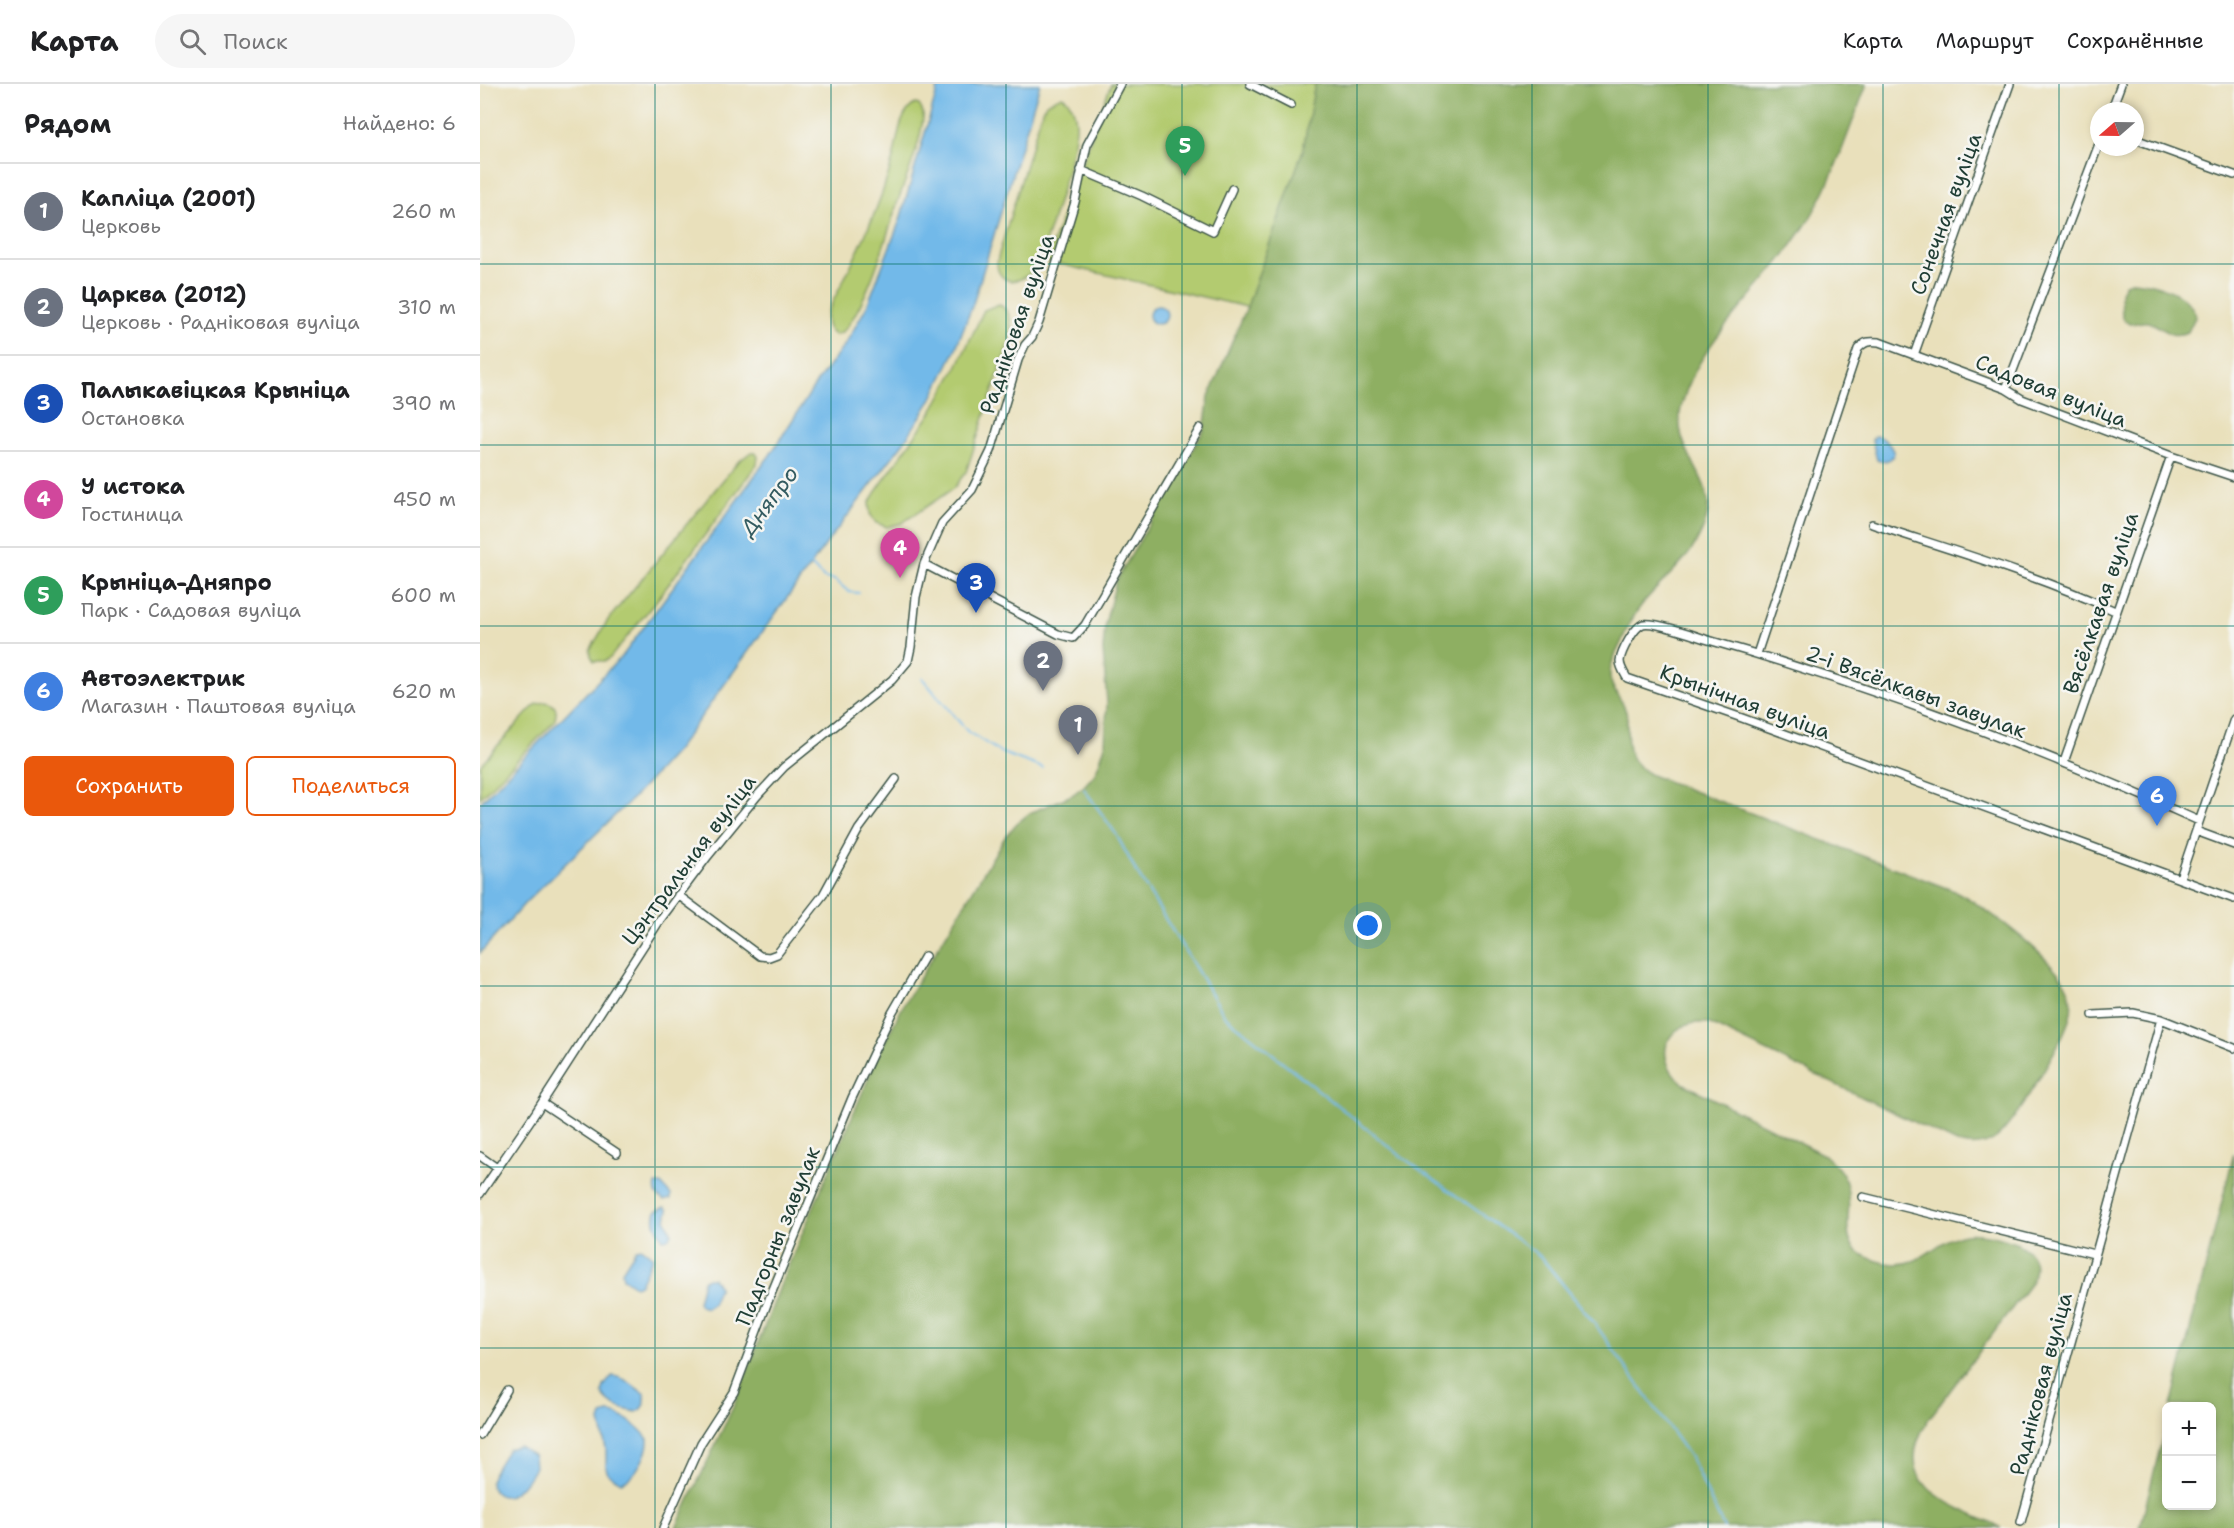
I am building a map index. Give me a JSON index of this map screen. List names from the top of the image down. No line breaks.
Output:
{"streets":{"street":["Сонечная вуліца","Радніковая вуліца","Садовая вуліца","Вясёлкавая вуліца","2-і Вясёлкавы завулак","Крынічная вуліца","Цэнтральная вуліца","Падгорны завулак"]},"crossings":[["Сонечная вуліца","Садовая вуліца"],["Радніковая вуліца","Цэнтральная вуліца"],["Садовая вуліца","Вясёлкавая вуліца"],["Садовая вуліца","2-і Вясёлкавы завулак"],["Садовая вуліца","Крынічная вуліца"],["Вясёлкавая вуліца","2-і Вясёлкавы завулак"],["2-і Вясёлкавы завулак","Крынічная вуліца"]],"water":["Дняпро"],"north":"left","page":{"header":"Карта","search":"Поиск","nav":["Карта","Маршрут","Сохранённые"],"heading":["Рядом","Найдено: 6"],"pins":["5","4","3","2","1","6"],"list":[{"mark":"1","name":"Капліца (2001)","note":"Церковь","value":"260 m"},{"mark":"2","name":"Царква (2012)","note":"Церковь · Радніковая вуліца","value":"310 m"},{"mark":"3","name":"Палыкавіцкая Крыніца","note":"Остановка","value":"390 m"},{"mark":"4","name":"У истока","note":"Гостиница","value":"450 m"},{"mark":"5","name":"Крыніца-Дняпро","note":"Парк · Садовая вуліца","value":"600 m"},{"mark":"6","name":"Автоэлектрик","note":"Магазин · Паштовая вуліца","value":"620 m"}],"buttons":["Сохранить","Поделиться"],"map_buttons":["+","−"]}}
